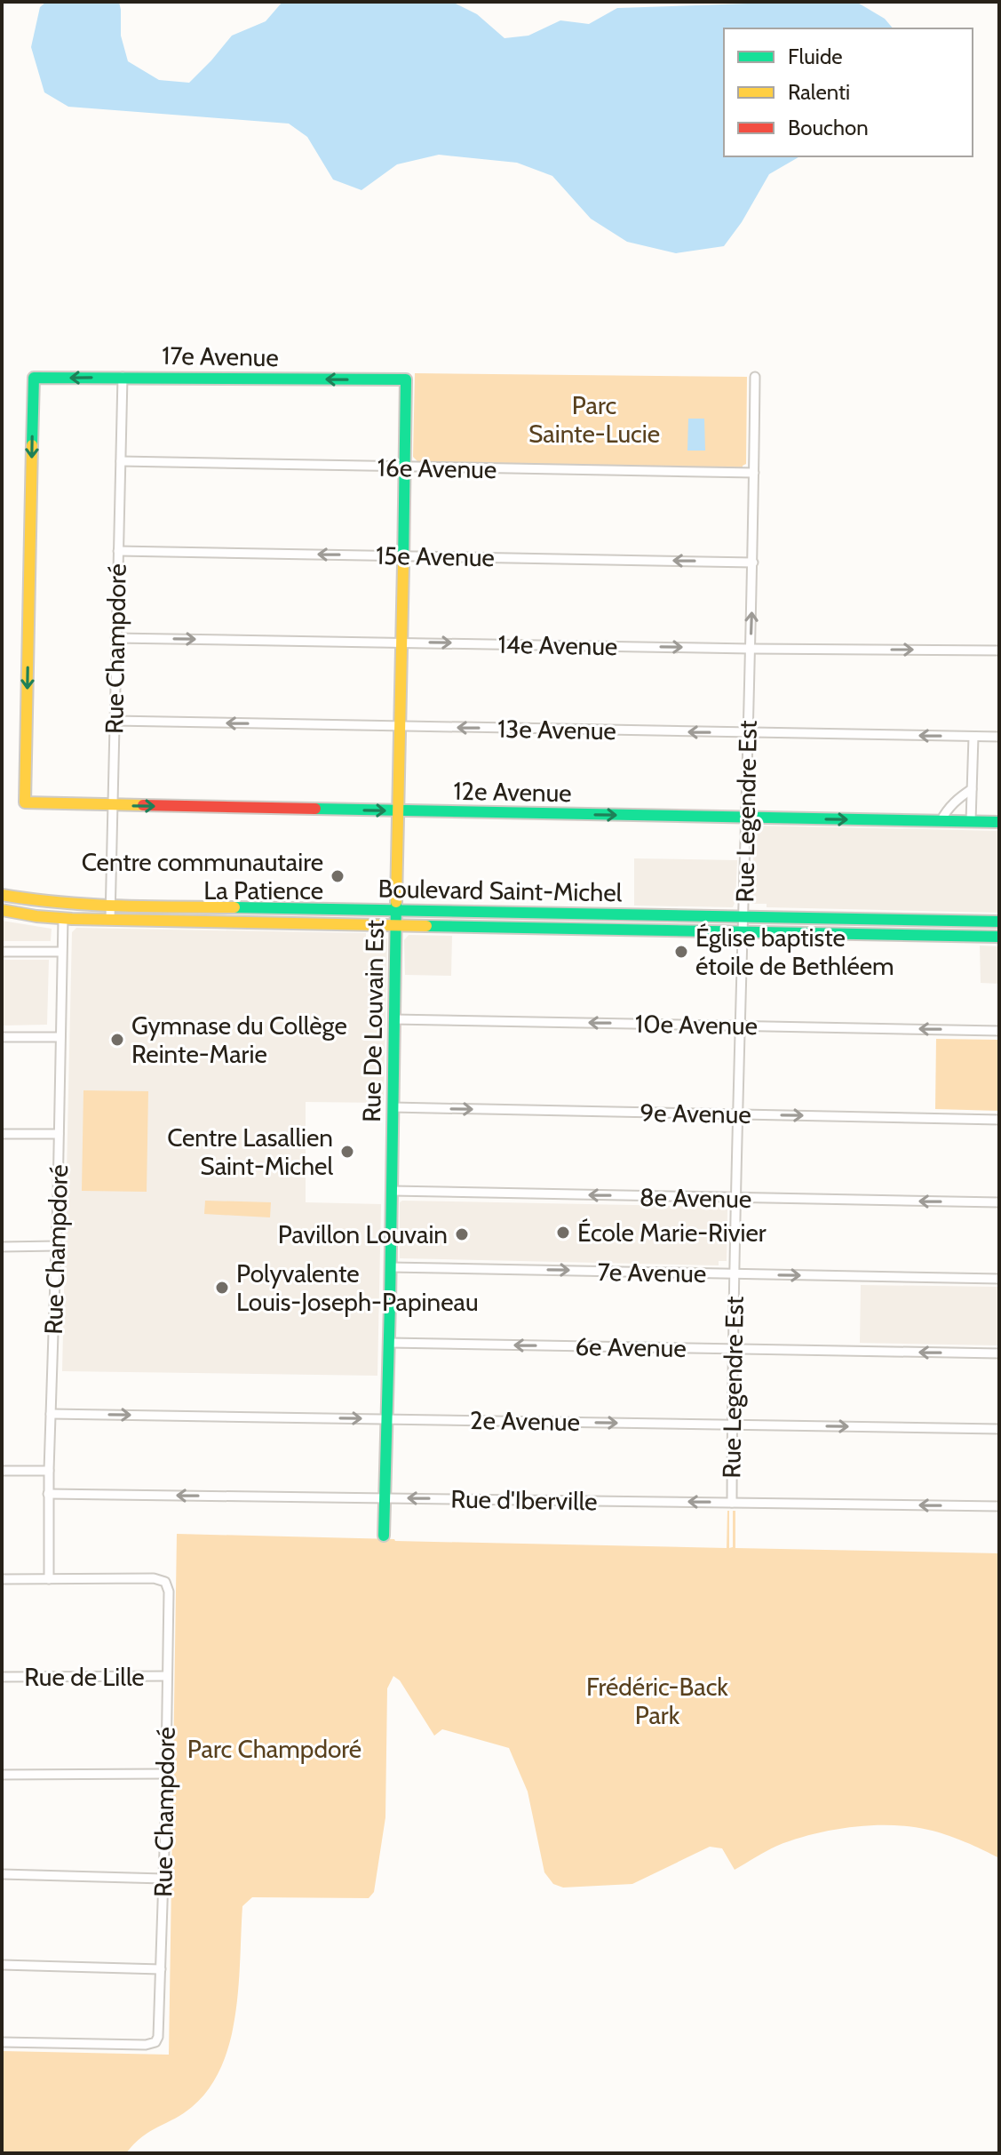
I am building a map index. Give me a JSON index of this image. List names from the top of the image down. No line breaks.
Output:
{"streets":{"street":["17e Avenue","16e Avenue","15e Avenue","14e Avenue","Rue Champdoré","13e Avenue","12e Avenue","Rue Legendre Est","Boulevard Saint-Michel","Rue De Louvain Est","10e Avenue","9e Avenue","8e Avenue","7e Avenue","6e Avenue","2e Avenue","Rue d'Iberville","Rue de Lille"]},"crossings":[["17e Avenue","Rue Champdoré"],["17e Avenue","12e Avenue"],["17e Avenue","Rue De Louvain Est"],["16e Avenue","Rue Champdoré"],["16e Avenue","Rue Legendre Est"],["16e Avenue","Rue De Louvain Est"],["15e Avenue","Rue Champdoré"],["15e Avenue","Rue Legendre Est"],["15e Avenue","Rue De Louvain Est"],["14e Avenue","Rue Champdoré"],["14e Avenue","Rue Legendre Est"],["14e Avenue","Rue De Louvain Est"],["Rue Champdoré","13e Avenue"],["Rue Champdoré","12e Avenue"],["Rue Champdoré","Boulevard Saint-Michel"],["Rue Champdoré","2e Avenue"],["Rue Champdoré","Rue d'Iberville"],["Rue Champdoré","Rue de Lille"],["13e Avenue","Rue Legendre Est"],["13e Avenue","Rue De Louvain Est"],["12e Avenue","Rue Legendre Est"],["12e Avenue","Rue De Louvain Est"],["Rue Legendre Est","Boulevard Saint-Michel"],["Rue Legendre Est","10e Avenue"],["Rue Legendre Est","9e Avenue"],["Rue Legendre Est","8e Avenue"],["Rue Legendre Est","7e Avenue"],["Rue Legendre Est","6e Avenue"],["Rue Legendre Est","2e Avenue"],["Rue Legendre Est","Rue d'Iberville"],["Boulevard Saint-Michel","Rue De Louvain Est"],["Rue De Louvain Est","10e Avenue"],["Rue De Louvain Est","9e Avenue"],["Rue De Louvain Est","8e Avenue"],["Rue De Louvain Est","7e Avenue"],["Rue De Louvain Est","6e Avenue"],["Rue De Louvain Est","2e Avenue"],["Rue De Louvain Est","Rue d'Iberville"]],"one_way":["15e Avenue","14e Avenue","13e Avenue","12e Avenue","10e Avenue","9e Avenue","8e Avenue","7e Avenue","6e Avenue","2e Avenue","Rue d'Iberville"],"parks":["Parc Sainte-Lucie","Frédéric-Back Park","Parc Champdoré"],"places":["Centre communautaire La Patience","Église baptiste étoile de Bethléem","Gymnase du Collège Reinte-Marie","Centre Lasallien Saint-Michel","École Marie-Rivier","Pavillon Louvain","Polyvalente Louis-Joseph-Papineau"],"legend":["Fluide","Ralenti","Bouchon"]}
